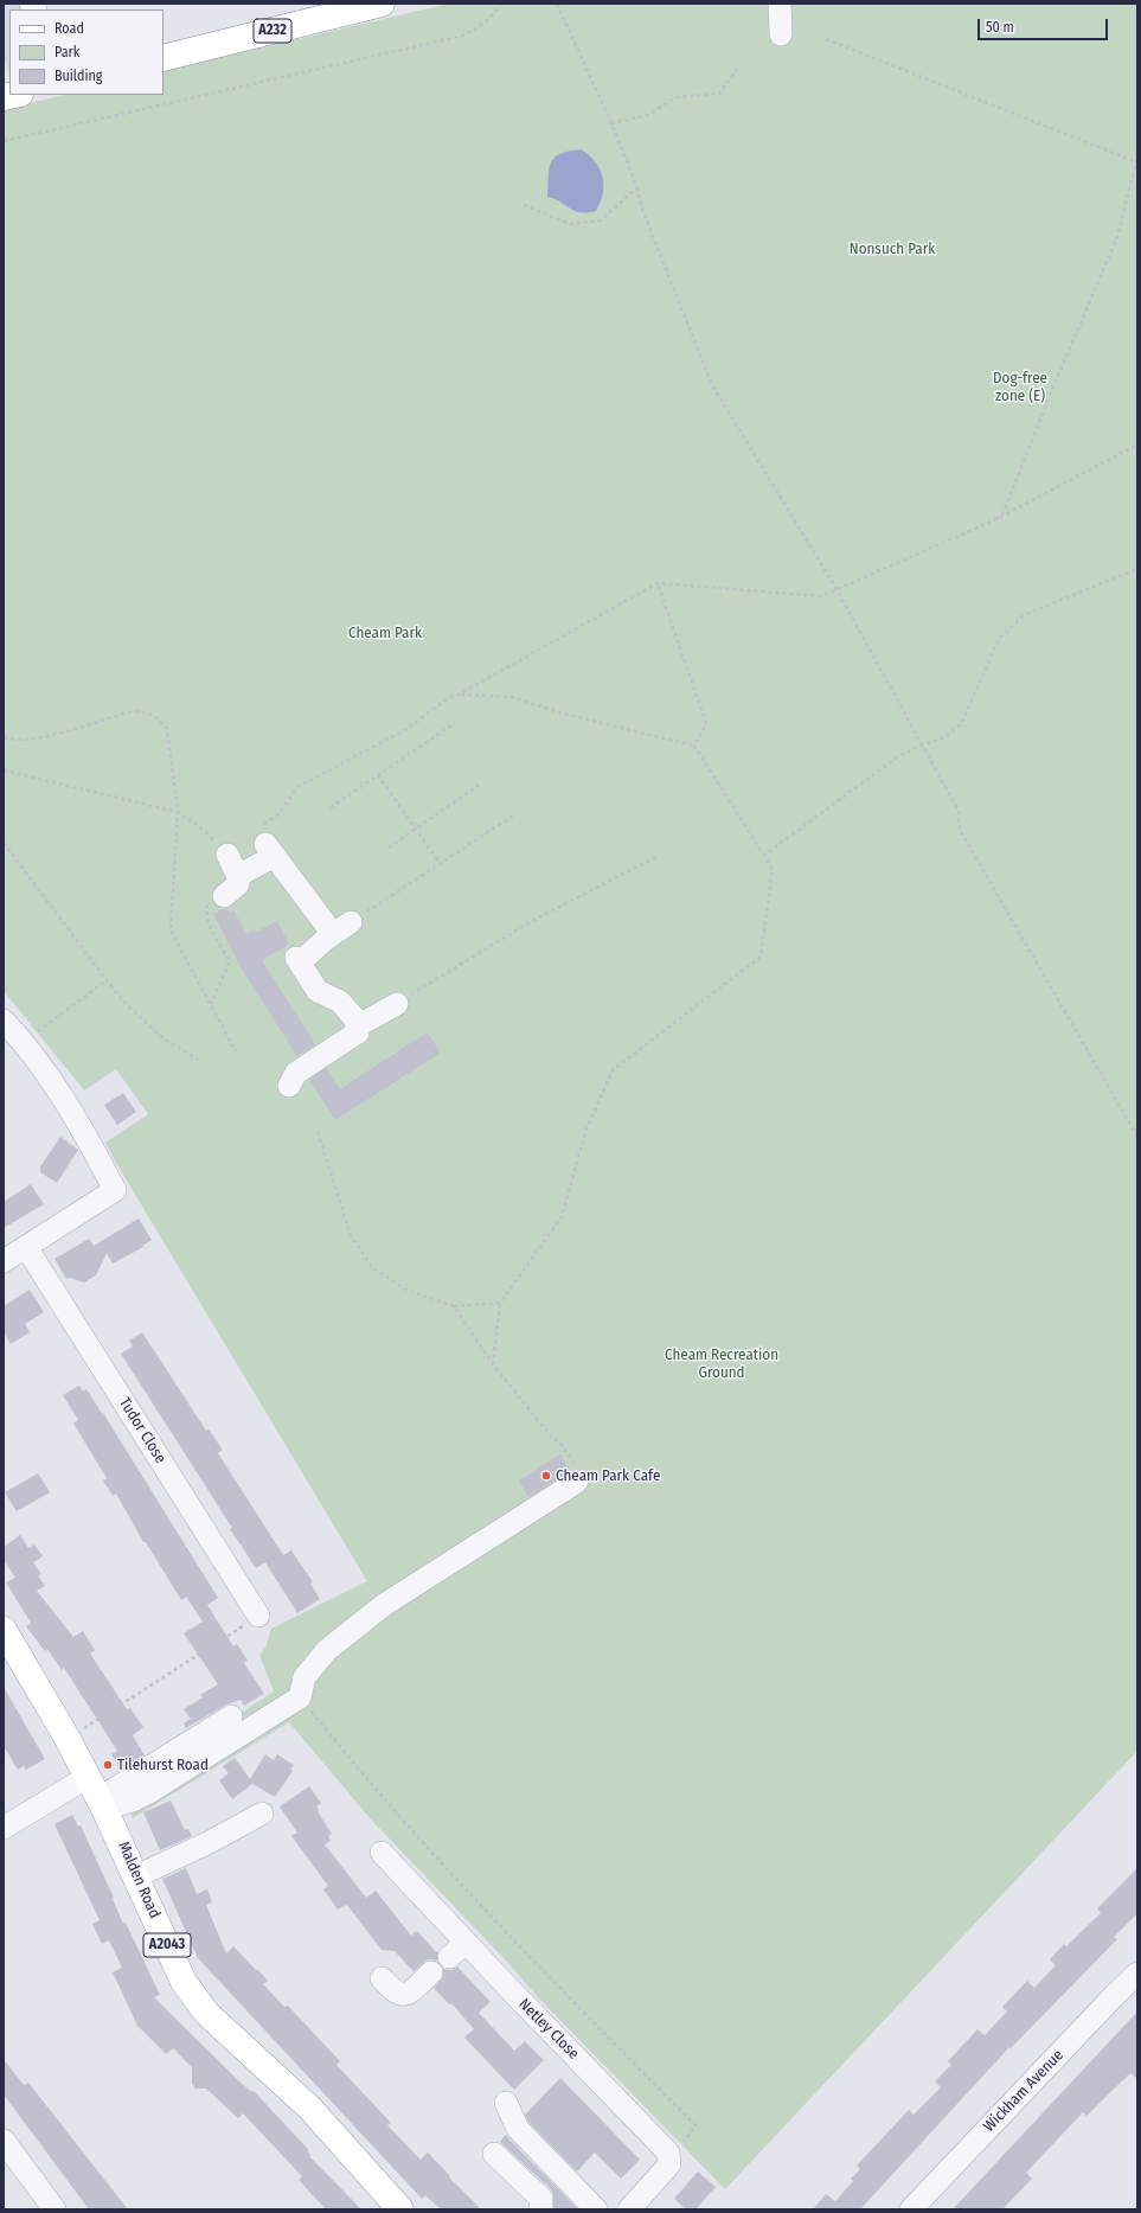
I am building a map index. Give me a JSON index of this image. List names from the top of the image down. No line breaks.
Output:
{"streets":{"main road":["A232","Malden Road","A2043"],"street":["Tudor Close","Netley Close","Wickham Avenue"]},"parks":["Nonsuch Park","Dog-free zone (E)","Cheam Park","Cheam Recreation Ground"],"places":["Cheam Park Cafe","Tilehurst Road"],"legend":["Road","Park","Building"],"scale_bar":"50 m"}
